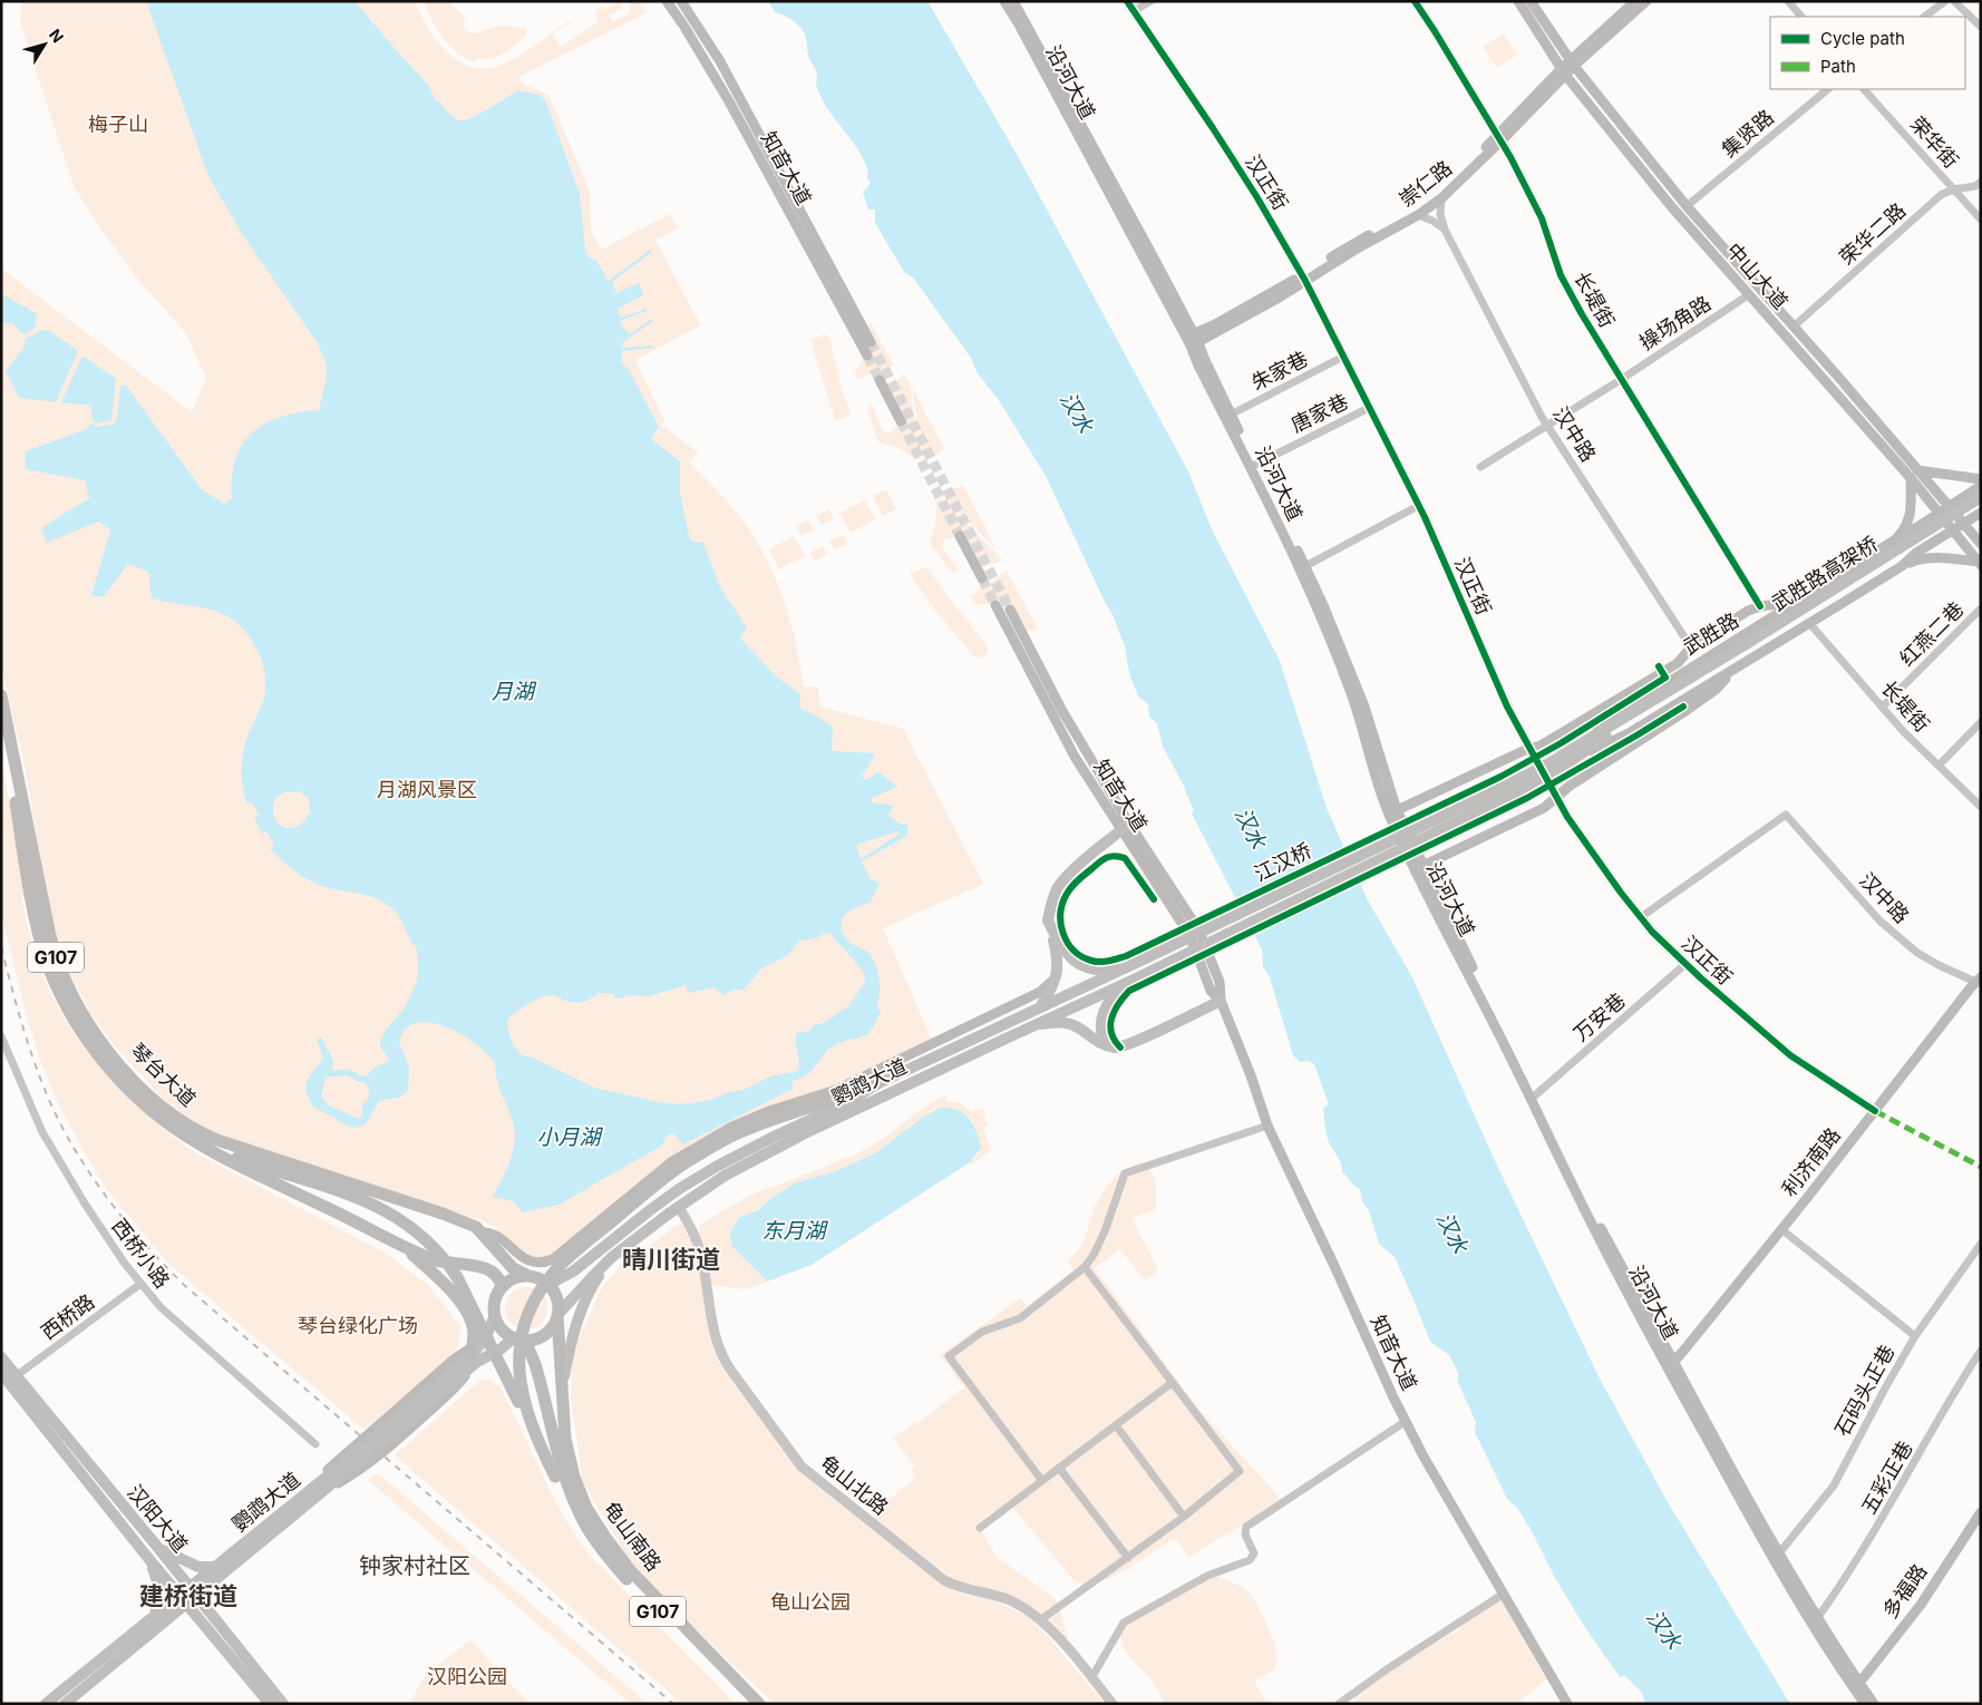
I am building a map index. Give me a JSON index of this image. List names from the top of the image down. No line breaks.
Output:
{"streets":{"highway":["G107","琴台大道","龟山南路"],"main road":["沿河大道","知音大道","崇仁路","中山大道","武胜路高架桥","武胜路","江汉桥","鹦鹉大道","利济南路","汉阳大道","多福路"],"street":["集贤路","荣华街","汉正街","荣华二路","长堤街","操场角路","朱家巷","唐家巷","汉中路","红燕二巷","万安巷","西桥小路","西桥路","石码头正巷","五彩正巷","龟山北路"]},"crossings":[["沿河大道","崇仁路"],["沿河大道","朱家巷"],["沿河大道","唐家巷"],["沿河大道","万安巷"],["沿河大道","利济南路"],["沿河大道","石码头正巷"],["沿河大道","五彩正巷"],["沿河大道","多福路"],["集贤路","中山大道"],["荣华街","荣华二路"],["汉正街","崇仁路"],["汉正街","朱家巷"],["汉正街","唐家巷"],["汉正街","汉中路"],["汉正街","万安巷"],["汉正街","利济南路"],["崇仁路","中山大道"],["崇仁路","长堤街"],["崇仁路","汉中路"],["荣华二路","中山大道"],["中山大道","操场角路"],["中山大道","武胜路"],["长堤街","操场角路"],["长堤街","武胜路"],["长堤街","红燕二巷"],["操场角路","汉中路"],["汉中路","利济南路"],["武胜路","江汉桥"],["江汉桥","鹦鹉大道"],["G107","琴台大道"],["G107","鹦鹉大道"],["G107","龟山南路"],["琴台大道","鹦鹉大道"],["鹦鹉大道","龟山北路"],["鹦鹉大道","汉阳大道"],["西桥小路","西桥路"],["西桥路","汉阳大道"]],"districts":["晴川街道","钟家村社区","建桥街道"],"water":["汉水","月湖","小月湖","东月湖"],"parks":["梅子山","月湖风景区","琴台绿化广场","龟山公园","汉阳公园"],"legend":["Cycle path","Path"],"north":"top right"}
